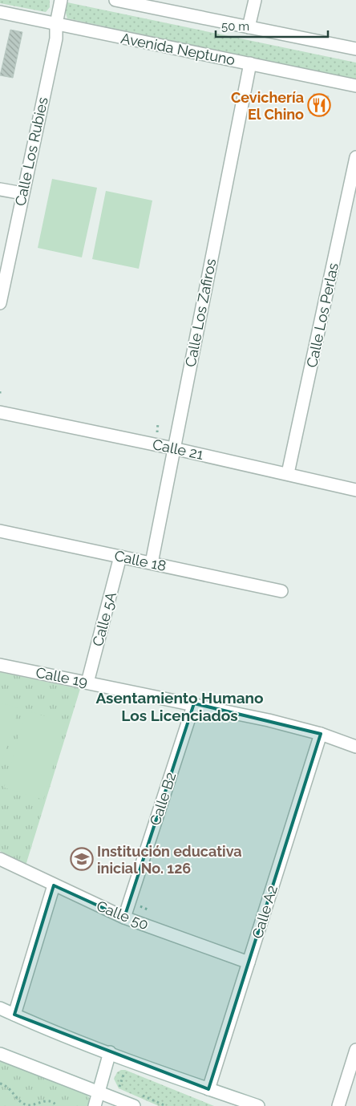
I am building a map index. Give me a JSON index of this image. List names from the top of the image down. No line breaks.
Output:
{"streets":{"street":["Avenida Neptuno","Calle Los Rubies","Calle Los Zafiros","Calle Los Perlas","Calle 21","Calle 18","Calle 5A","Calle 19","Calle B2","Calle A2","Calle 50"]},"crossings":[["Avenida Neptuno","Calle Los Rubies"],["Avenida Neptuno","Calle Los Zafiros"],["Calle Los Zafiros","Calle 21"],["Calle Los Zafiros","Calle 18"],["Calle Los Perlas","Calle 21"],["Calle 18","Calle 5A"],["Calle 5A","Calle 19"],["Calle 19","Calle B2"],["Calle 19","Calle A2"],["Calle B2","Calle 50"],["Calle A2","Calle 50"]],"districts":["Asentamiento Humano Los Licenciados"],"places":{"restaurant":["Cevichería El Chino"],"school or university":["Institución educativa inicial No. 126"]},"scale_bar":"50 m"}
